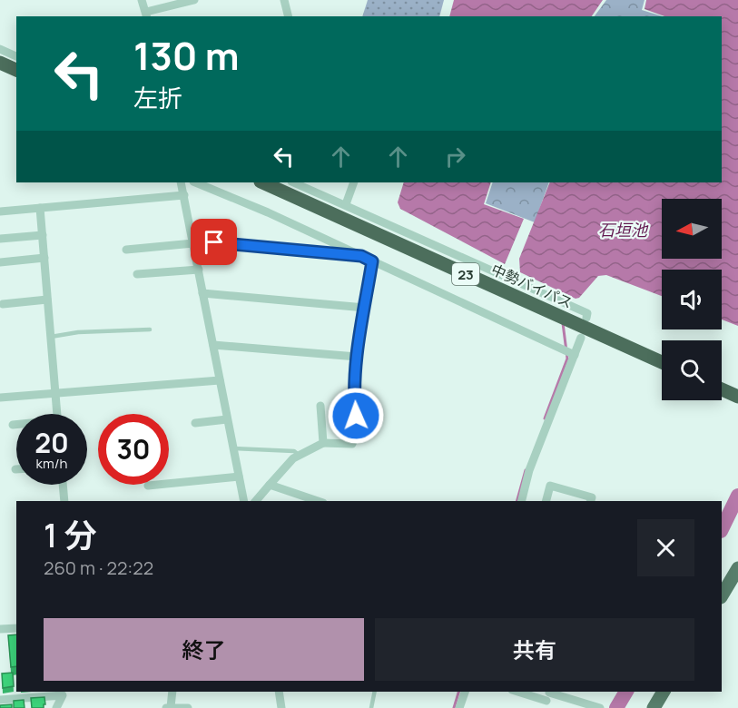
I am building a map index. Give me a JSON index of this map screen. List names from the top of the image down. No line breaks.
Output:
{"streets":{"highway":["23","中勢バイパス"]},"water":["石垣池"],"north":"left","page":{"turn":["130 m","左折"],"speed":"20 km/h","limit":"30","heading":["1 分","260 m · 22:22"],"buttons":["終了","共有"]}}
